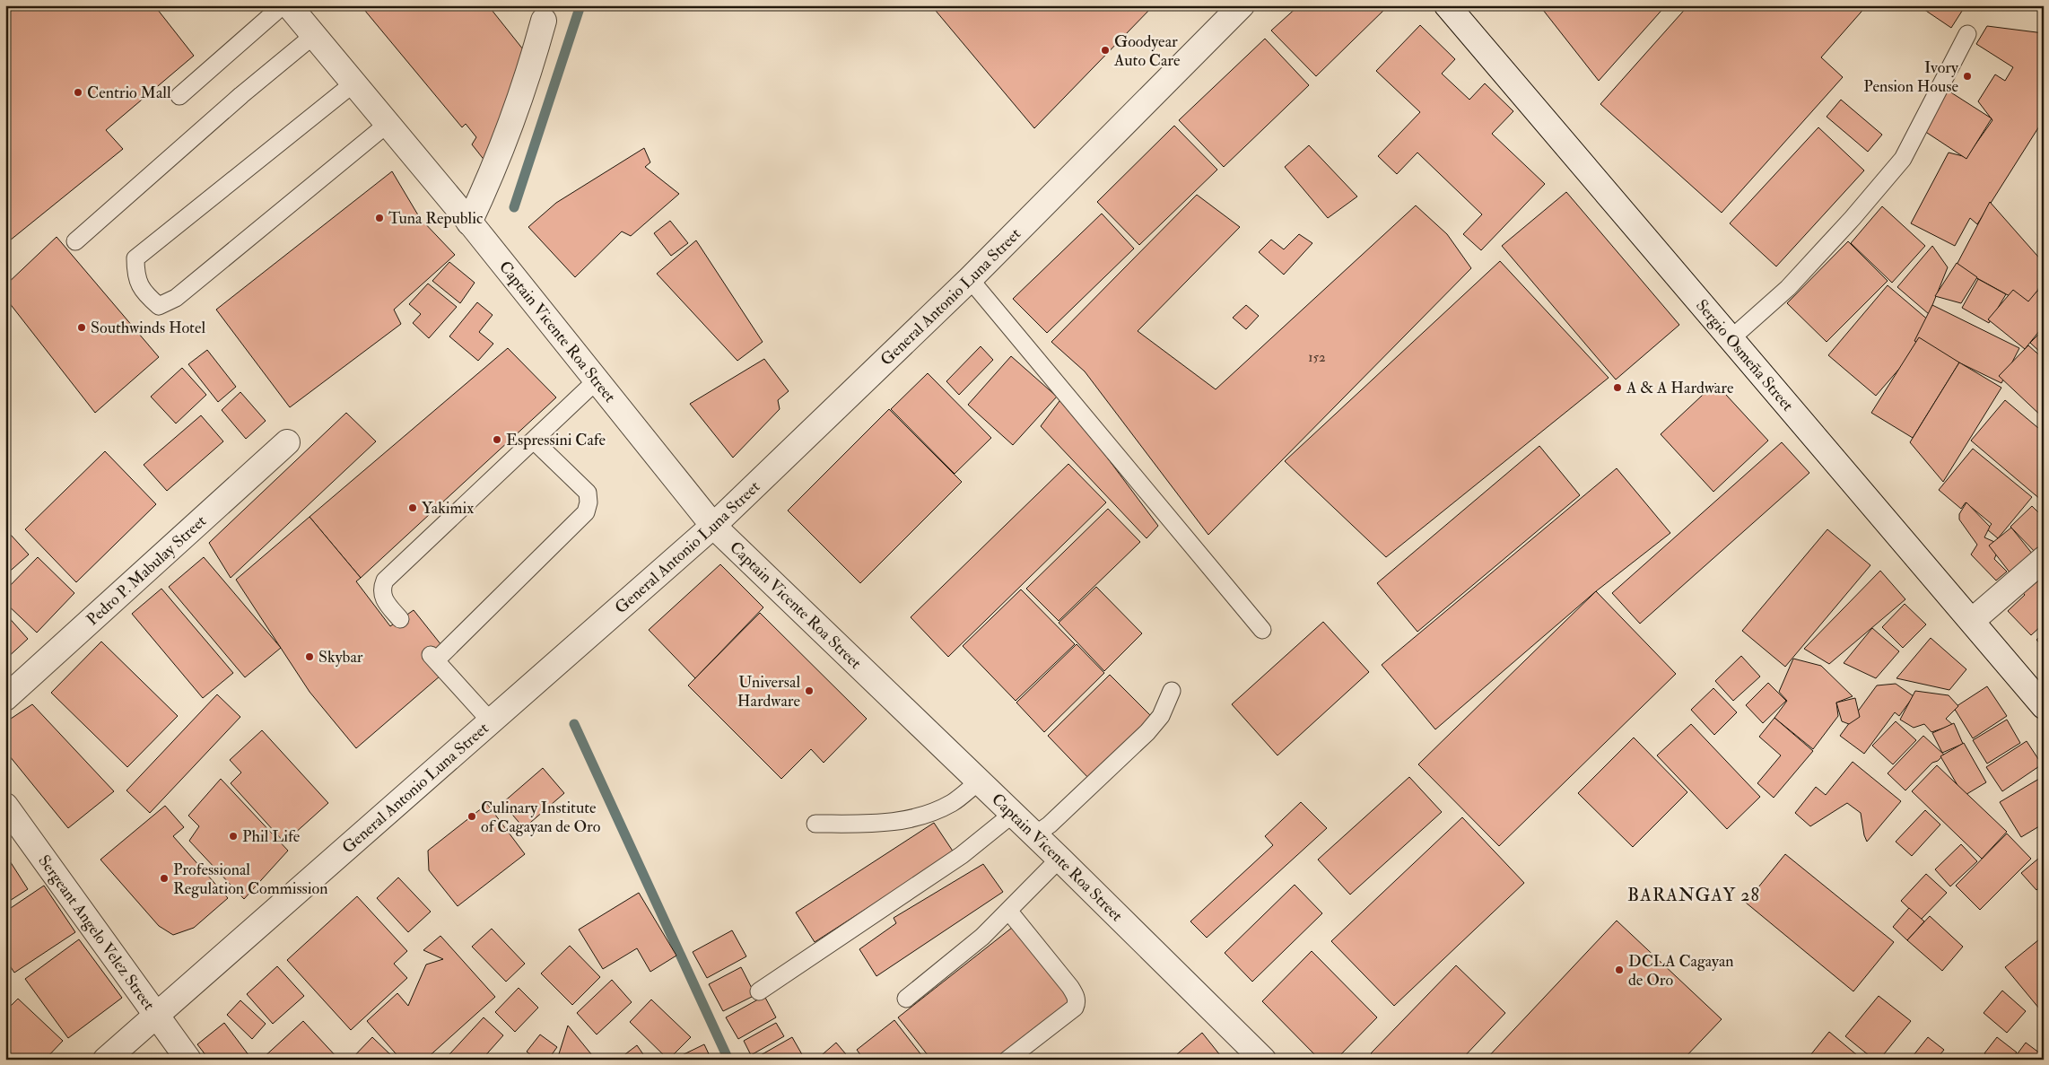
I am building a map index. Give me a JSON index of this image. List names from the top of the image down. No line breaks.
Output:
{"streets":{"street":["General Antonio Luna Street","Captain Vicente Roa Street","Sergio Osmeña Street","Pedro P. Mabulay Street","Sergeant Angelo Velez Street"]},"crossings":[["General Antonio Luna Street","Captain Vicente Roa Street"],["General Antonio Luna Street","Sergeant Angelo Velez Street"]],"districts":["BARANGAY 28"],"places":["Goodyear Auto Care","Ivory Pension House","Centrio Mall","Tuna Republic","Southwinds Hotel","A & A Hardware","Espressini Cafe","Yakimix","Skybar","Universal Hardware","Culinary Institute of Cagayan de Oro","Phil Life","Professional Regulation Commission","DCLA Cagayan de Oro"],"house_numbers":["152"]}
